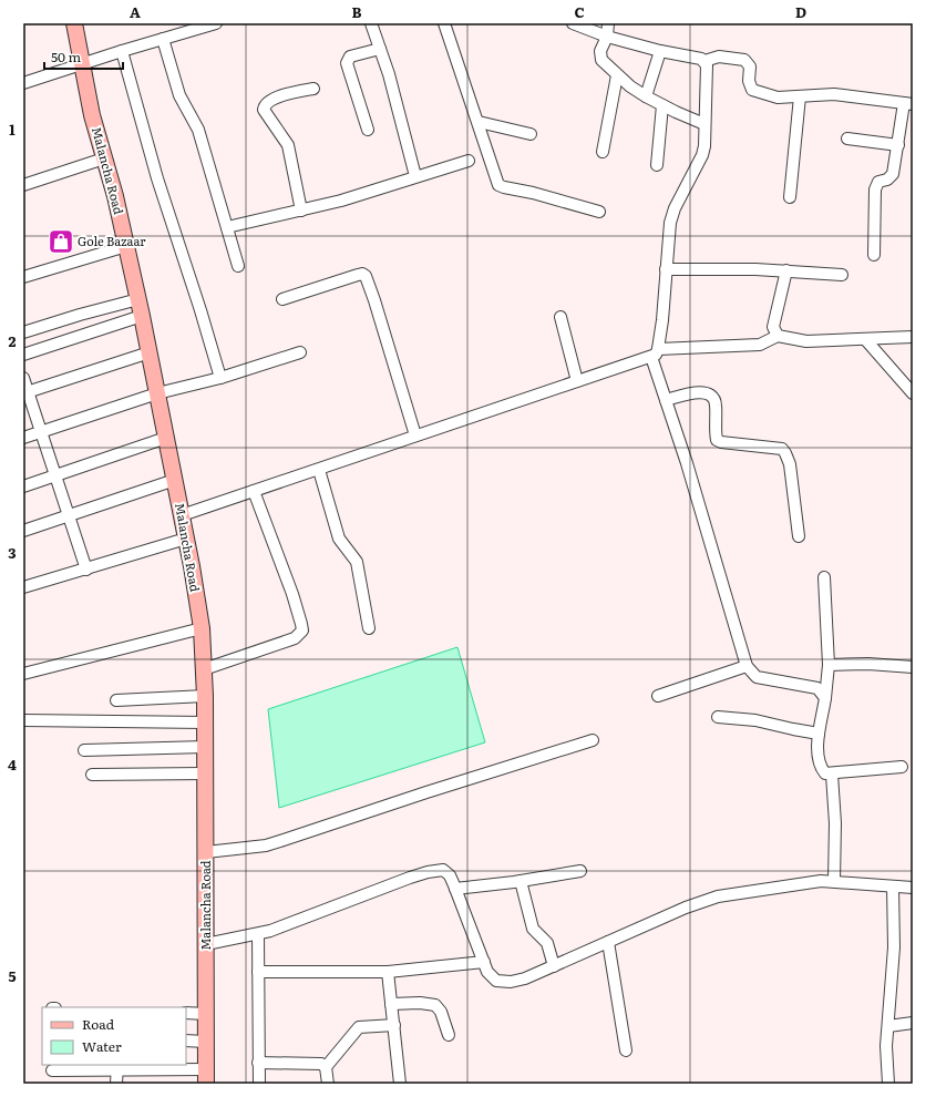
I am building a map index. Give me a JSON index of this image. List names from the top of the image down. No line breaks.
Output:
{"streets":{"main road":["Malancha Road"]},"places":{"shop":["Gole Bazaar"]},"legend":["Road","Water"],"scale_bar":"50 m","grid":{"columns":["A","B","C","D"],"rows":["1","2","3","4","5"]}}
